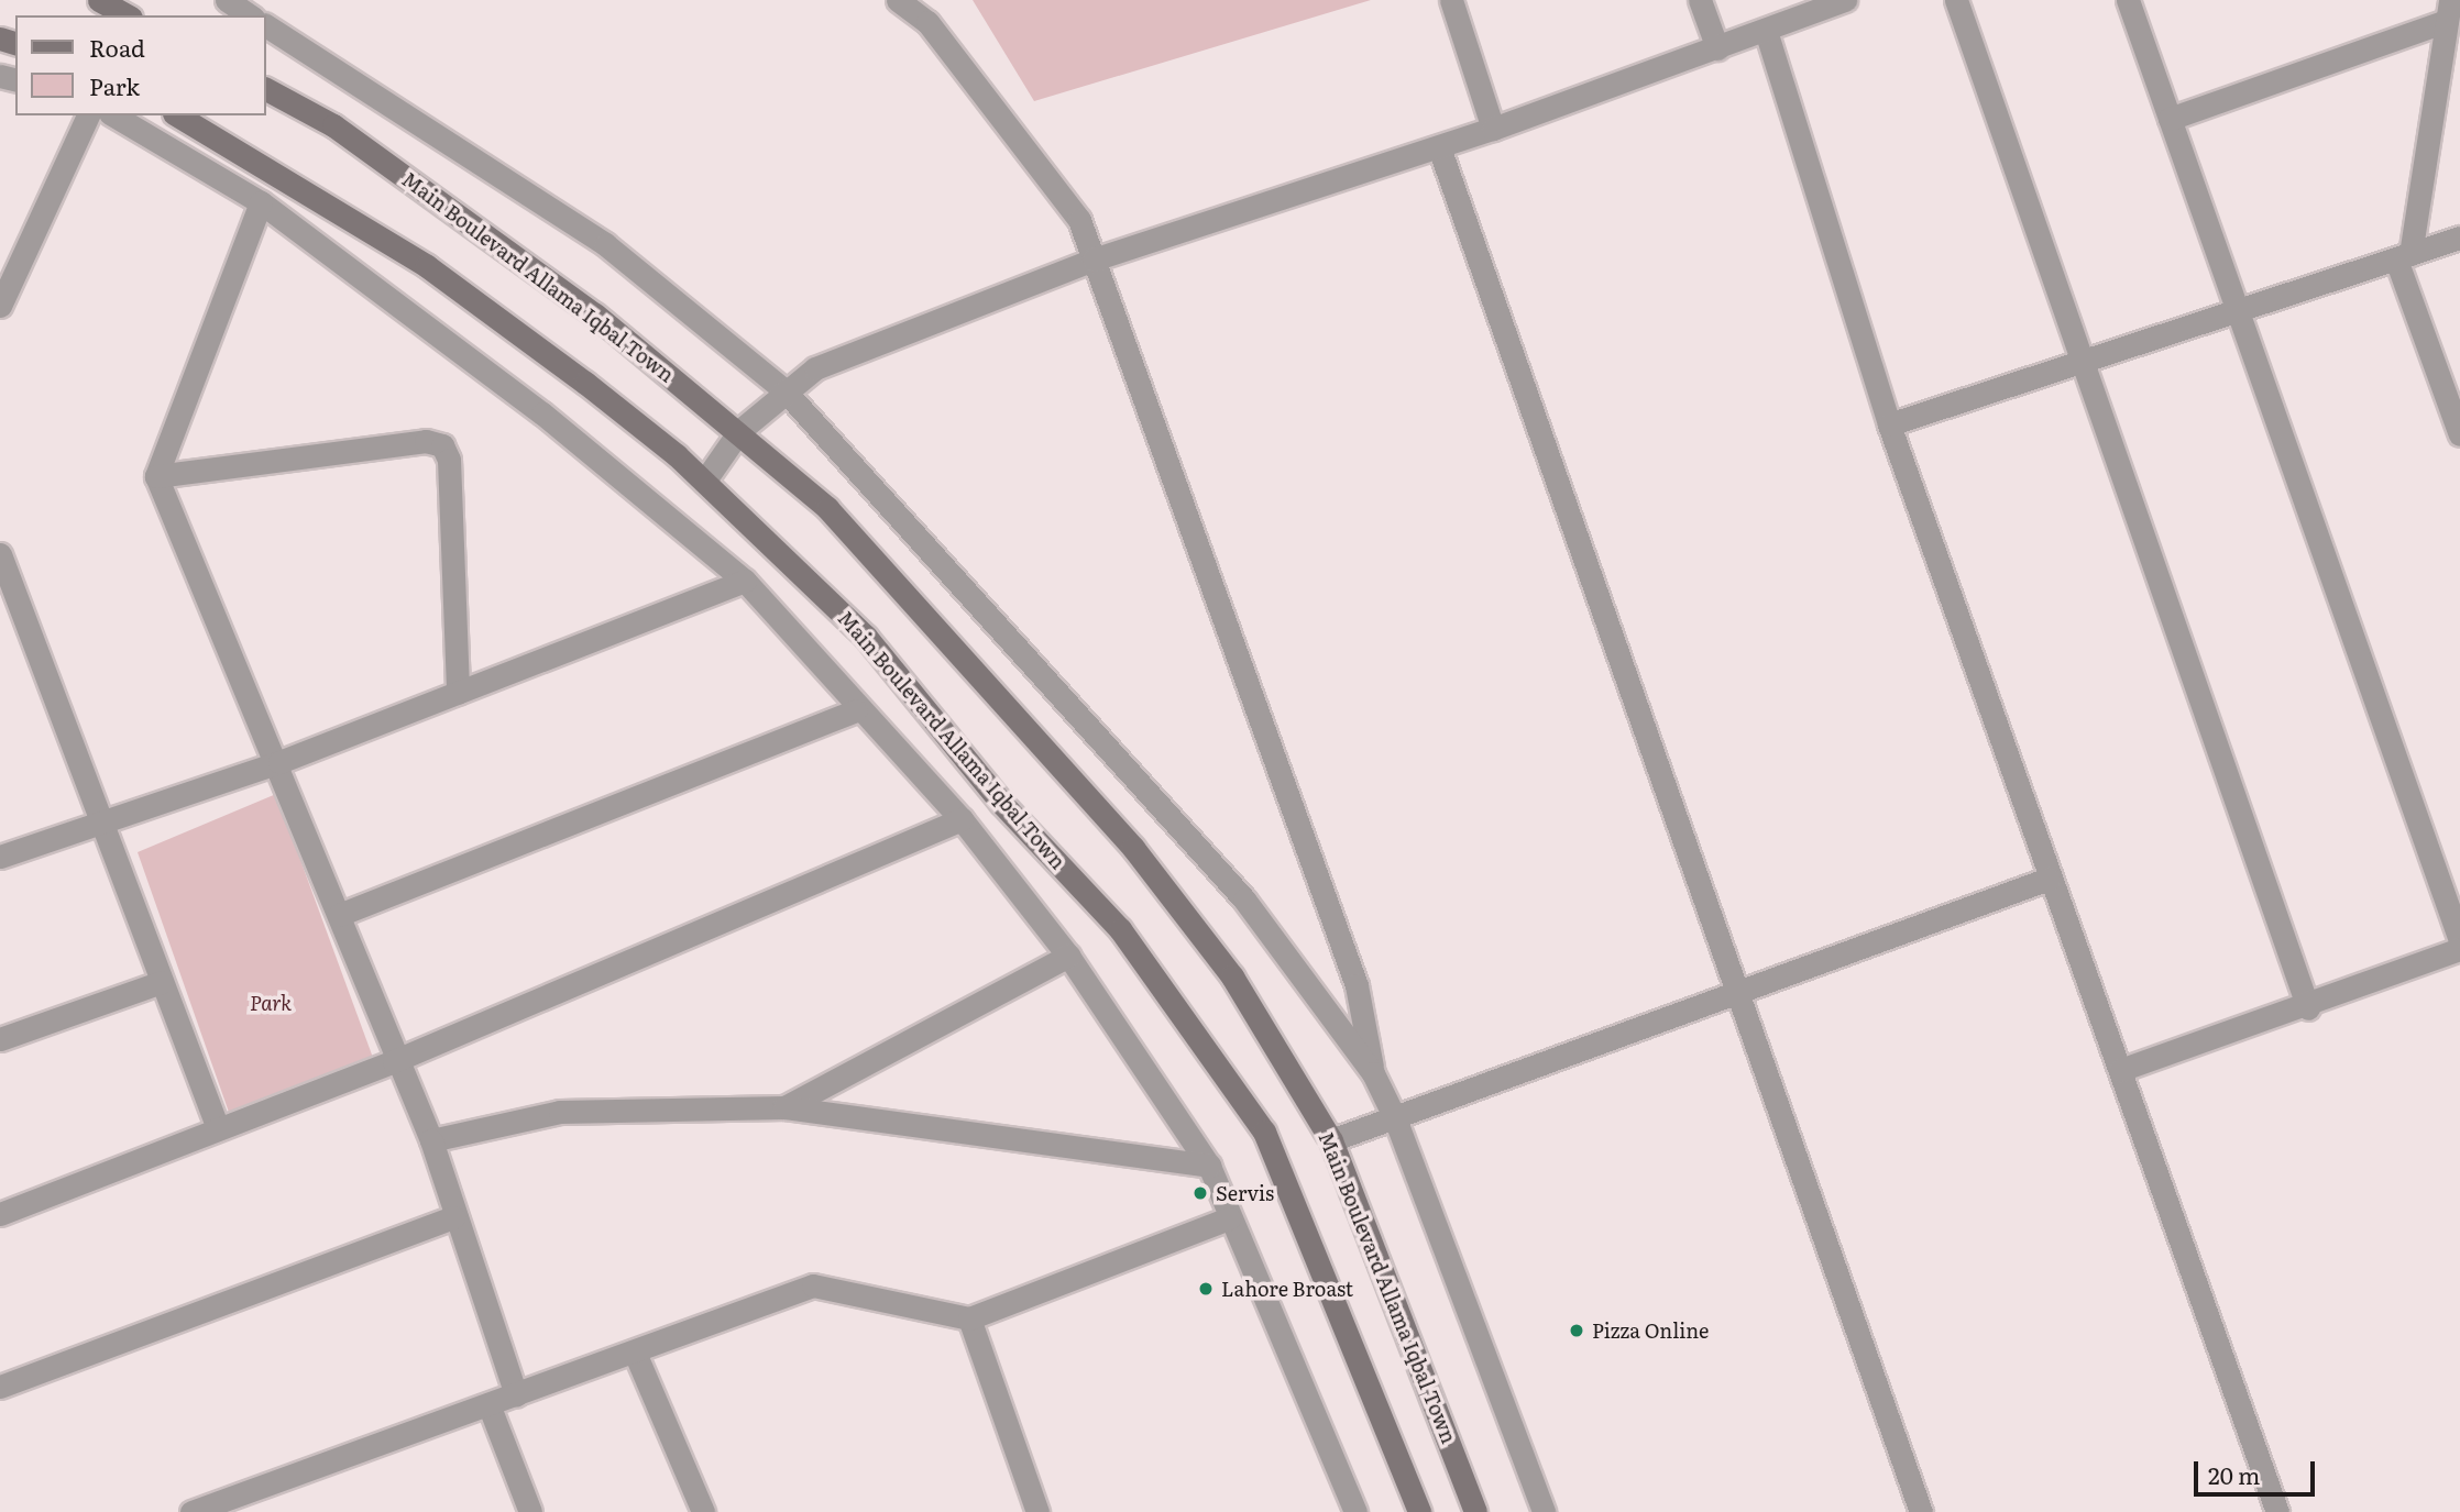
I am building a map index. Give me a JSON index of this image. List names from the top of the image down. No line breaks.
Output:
{"streets":{"main road":["Main Boulevard Allama Iqbal Town"]},"parks":["Park"],"places":["Servis","Lahore Broast","Pizza Online"],"legend":["Road","Park"],"scale_bar":"20 m"}
